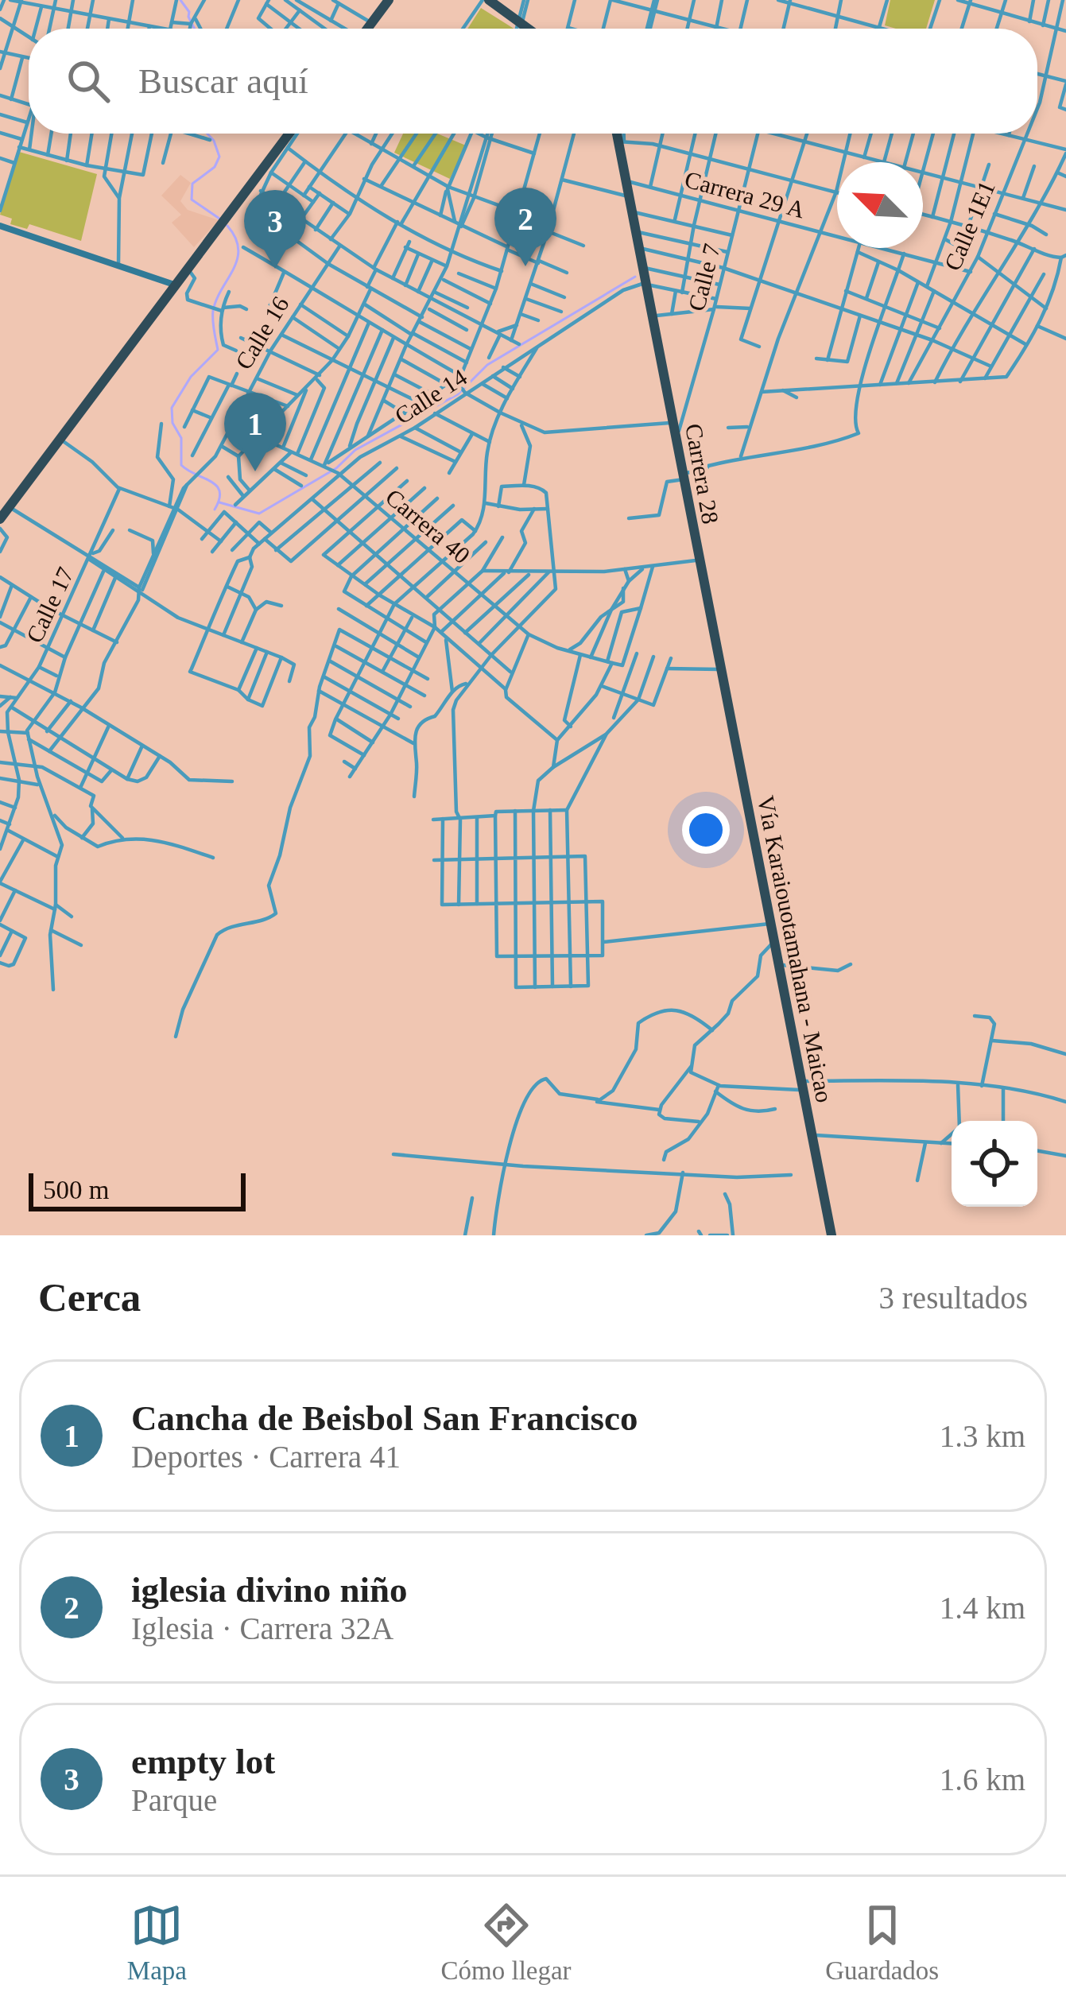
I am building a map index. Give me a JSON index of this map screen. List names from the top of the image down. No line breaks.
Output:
{"streets":{"highway":["Carrera 28","Vía Karaiouotamahana - Maicao"],"street":["Carrera 29 A","Calle 1E1","Calle 7","Calle 16","Calle 14","Carrera 40","Calle 17"]},"crossings":[["Carrera 29 A","Calle 1E1"],["Carrera 29 A","Calle 7"],["Carrera 29 A","Carrera 28"],["Calle 7","Carrera 28"],["Calle 16","Carrera 40"],["Calle 14","Carrera 28"],["Calle 14","Carrera 40"],["Carrera 28","Vía Karaiouotamahana - Maicao"]],"scale_bar":"500 m","north":"top left","page":{"search":"Buscar aquí","pins":["2","3","1"],"scale":"500 m","heading":["Cerca","3 resultados"],"list":[{"mark":"1","name":"Cancha de Beisbol San Francisco","note":"Deportes · Carrera 41","value":"1.3 km"},{"mark":"2","name":"iglesia divino niño","note":"Iglesia · Carrera 32A","value":"1.4 km"},{"mark":"3","name":"empty lot","note":"Parque","value":"1.6 km"}],"nav":["Mapa","Cómo llegar","Guardados"]}}
